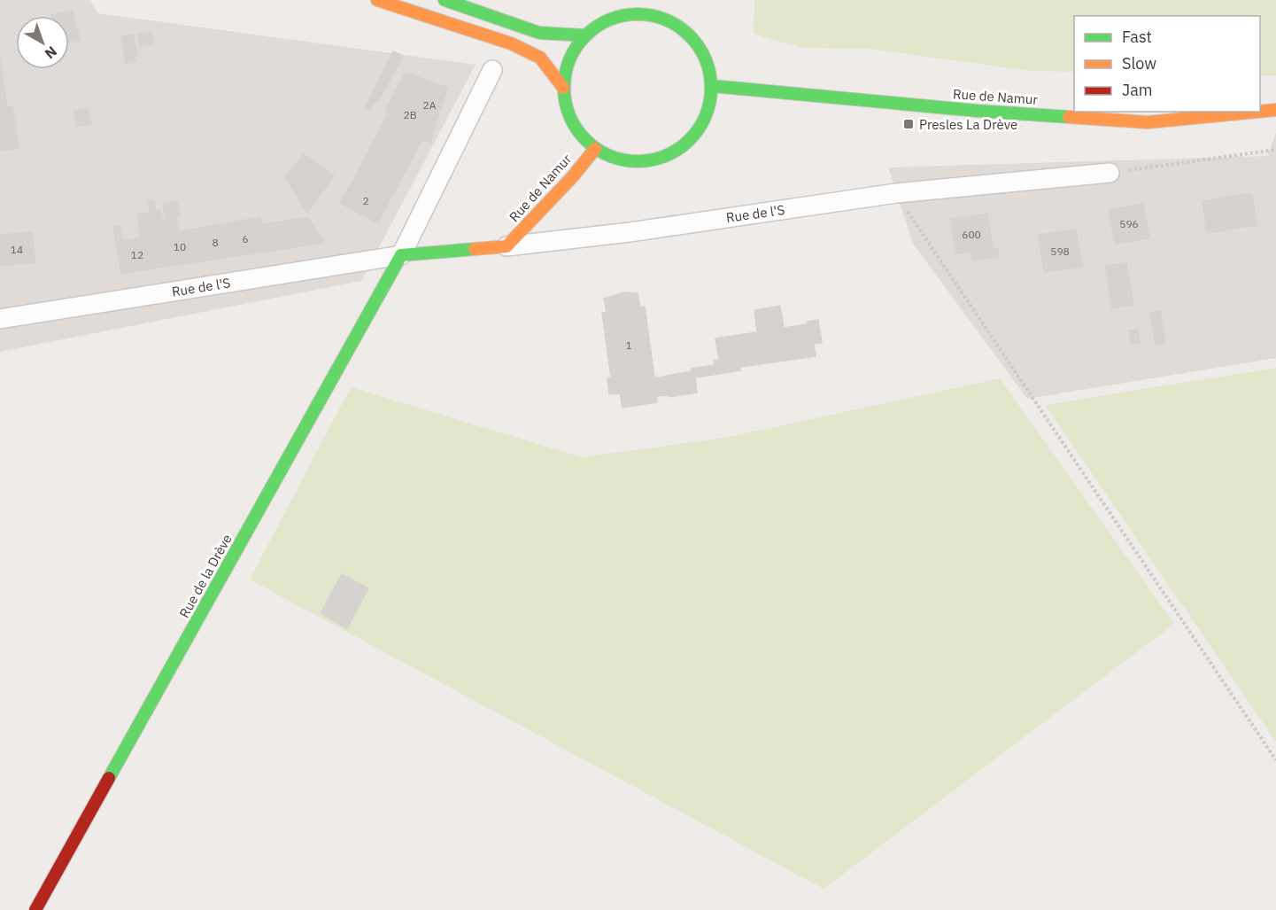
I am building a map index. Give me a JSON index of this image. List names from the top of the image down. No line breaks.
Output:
{"streets":{"main road":["Rue de Namur","Rue de l'S","Rue de la Drève"]},"crossings":[["Rue de Namur","Rue de l'S"],["Rue de l'S","Rue de la Drève"]],"places":{"transit":["Presles La Drève"]},"house_numbers":["2A","2B","2","596","600","6","8","10","14","598","12","1"],"legend":["Fast","Slow","Jam"],"north":"bottom right"}
